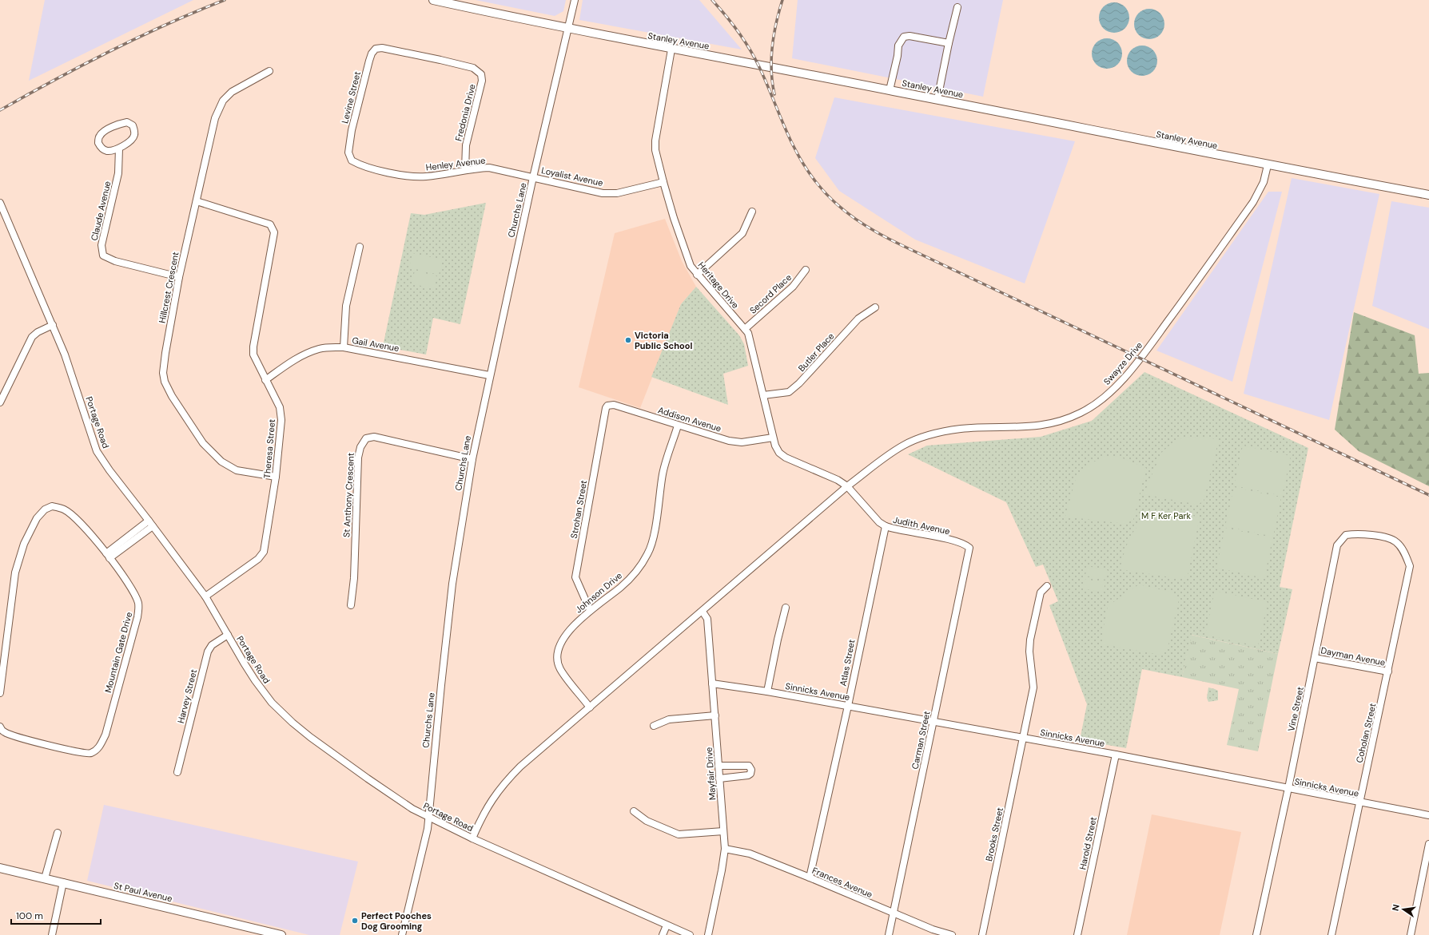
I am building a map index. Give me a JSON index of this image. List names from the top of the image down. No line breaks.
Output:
{"streets":{"main road":["Stanley Avenue","St Paul Avenue"],"street":["Levine Street","Fredonia Drive","Henley Avenue","Loyalist Avenue","Churchs Lane","Claude Avenue","Heritage Drive","Hillcrest Crescent","Secord Place","Gail Avenue","Butler Place","Swayze Drive","Addison Avenue","Portage Road","Theresa Street","St Anthony Crescent","Strohan Street","Judith Avenue","Johnson Drive","Mountain Gate Drive","Dayman Avenue","Atlas Street","Sinnicks Avenue","Harvey Street","Vine Street","Coholan Street","Carman Street","Mayfair Drive","Brooks Street","Harold Street","Frances Avenue"]},"crossings":[["Stanley Avenue","Churchs Lane"],["Stanley Avenue","Heritage Drive"],["Stanley Avenue","Swayze Drive"],["Levine Street","Fredonia Drive"],["Levine Street","Henley Avenue"],["Fredonia Drive","Henley Avenue"],["Henley Avenue","Loyalist Avenue"],["Henley Avenue","Churchs Lane"],["Loyalist Avenue","Churchs Lane"],["Loyalist Avenue","Heritage Drive"],["Churchs Lane","Gail Avenue"],["Churchs Lane","Portage Road"],["Churchs Lane","St Anthony Crescent"],["Claude Avenue","Hillcrest Crescent"],["Heritage Drive","Secord Place"],["Heritage Drive","Butler Place"],["Heritage Drive","Swayze Drive"],["Heritage Drive","Addison Avenue"],["Heritage Drive","Judith Avenue"],["Hillcrest Crescent","Theresa Street"],["Gail Avenue","Theresa Street"],["Swayze Drive","Portage Road"],["Swayze Drive","Judith Avenue"],["Swayze Drive","Johnson Drive"],["Swayze Drive","Mayfair Drive"],["Addison Avenue","Strohan Street"],["Addison Avenue","Johnson Drive"],["Portage Road","Theresa Street"],["Portage Road","Harvey Street"],["Strohan Street","Johnson Drive"],["Judith Avenue","Atlas Street"],["Judith Avenue","Carman Street"],["Dayman Avenue","Vine Street"],["Dayman Avenue","Coholan Street"],["Atlas Street","Sinnicks Avenue"],["Atlas Street","Frances Avenue"],["Sinnicks Avenue","Vine Street"],["Sinnicks Avenue","Coholan Street"],["Sinnicks Avenue","Carman Street"],["Sinnicks Avenue","Mayfair Drive"],["Sinnicks Avenue","Brooks Street"],["Sinnicks Avenue","Harold Street"],["Vine Street","Coholan Street"],["Carman Street","Frances Avenue"],["Mayfair Drive","Frances Avenue"]],"parks":["M F Ker Park"],"places":["Victoria Public School","Perfect Pooches Dog Grooming"],"scale_bar":"100 m","north":"left"}
